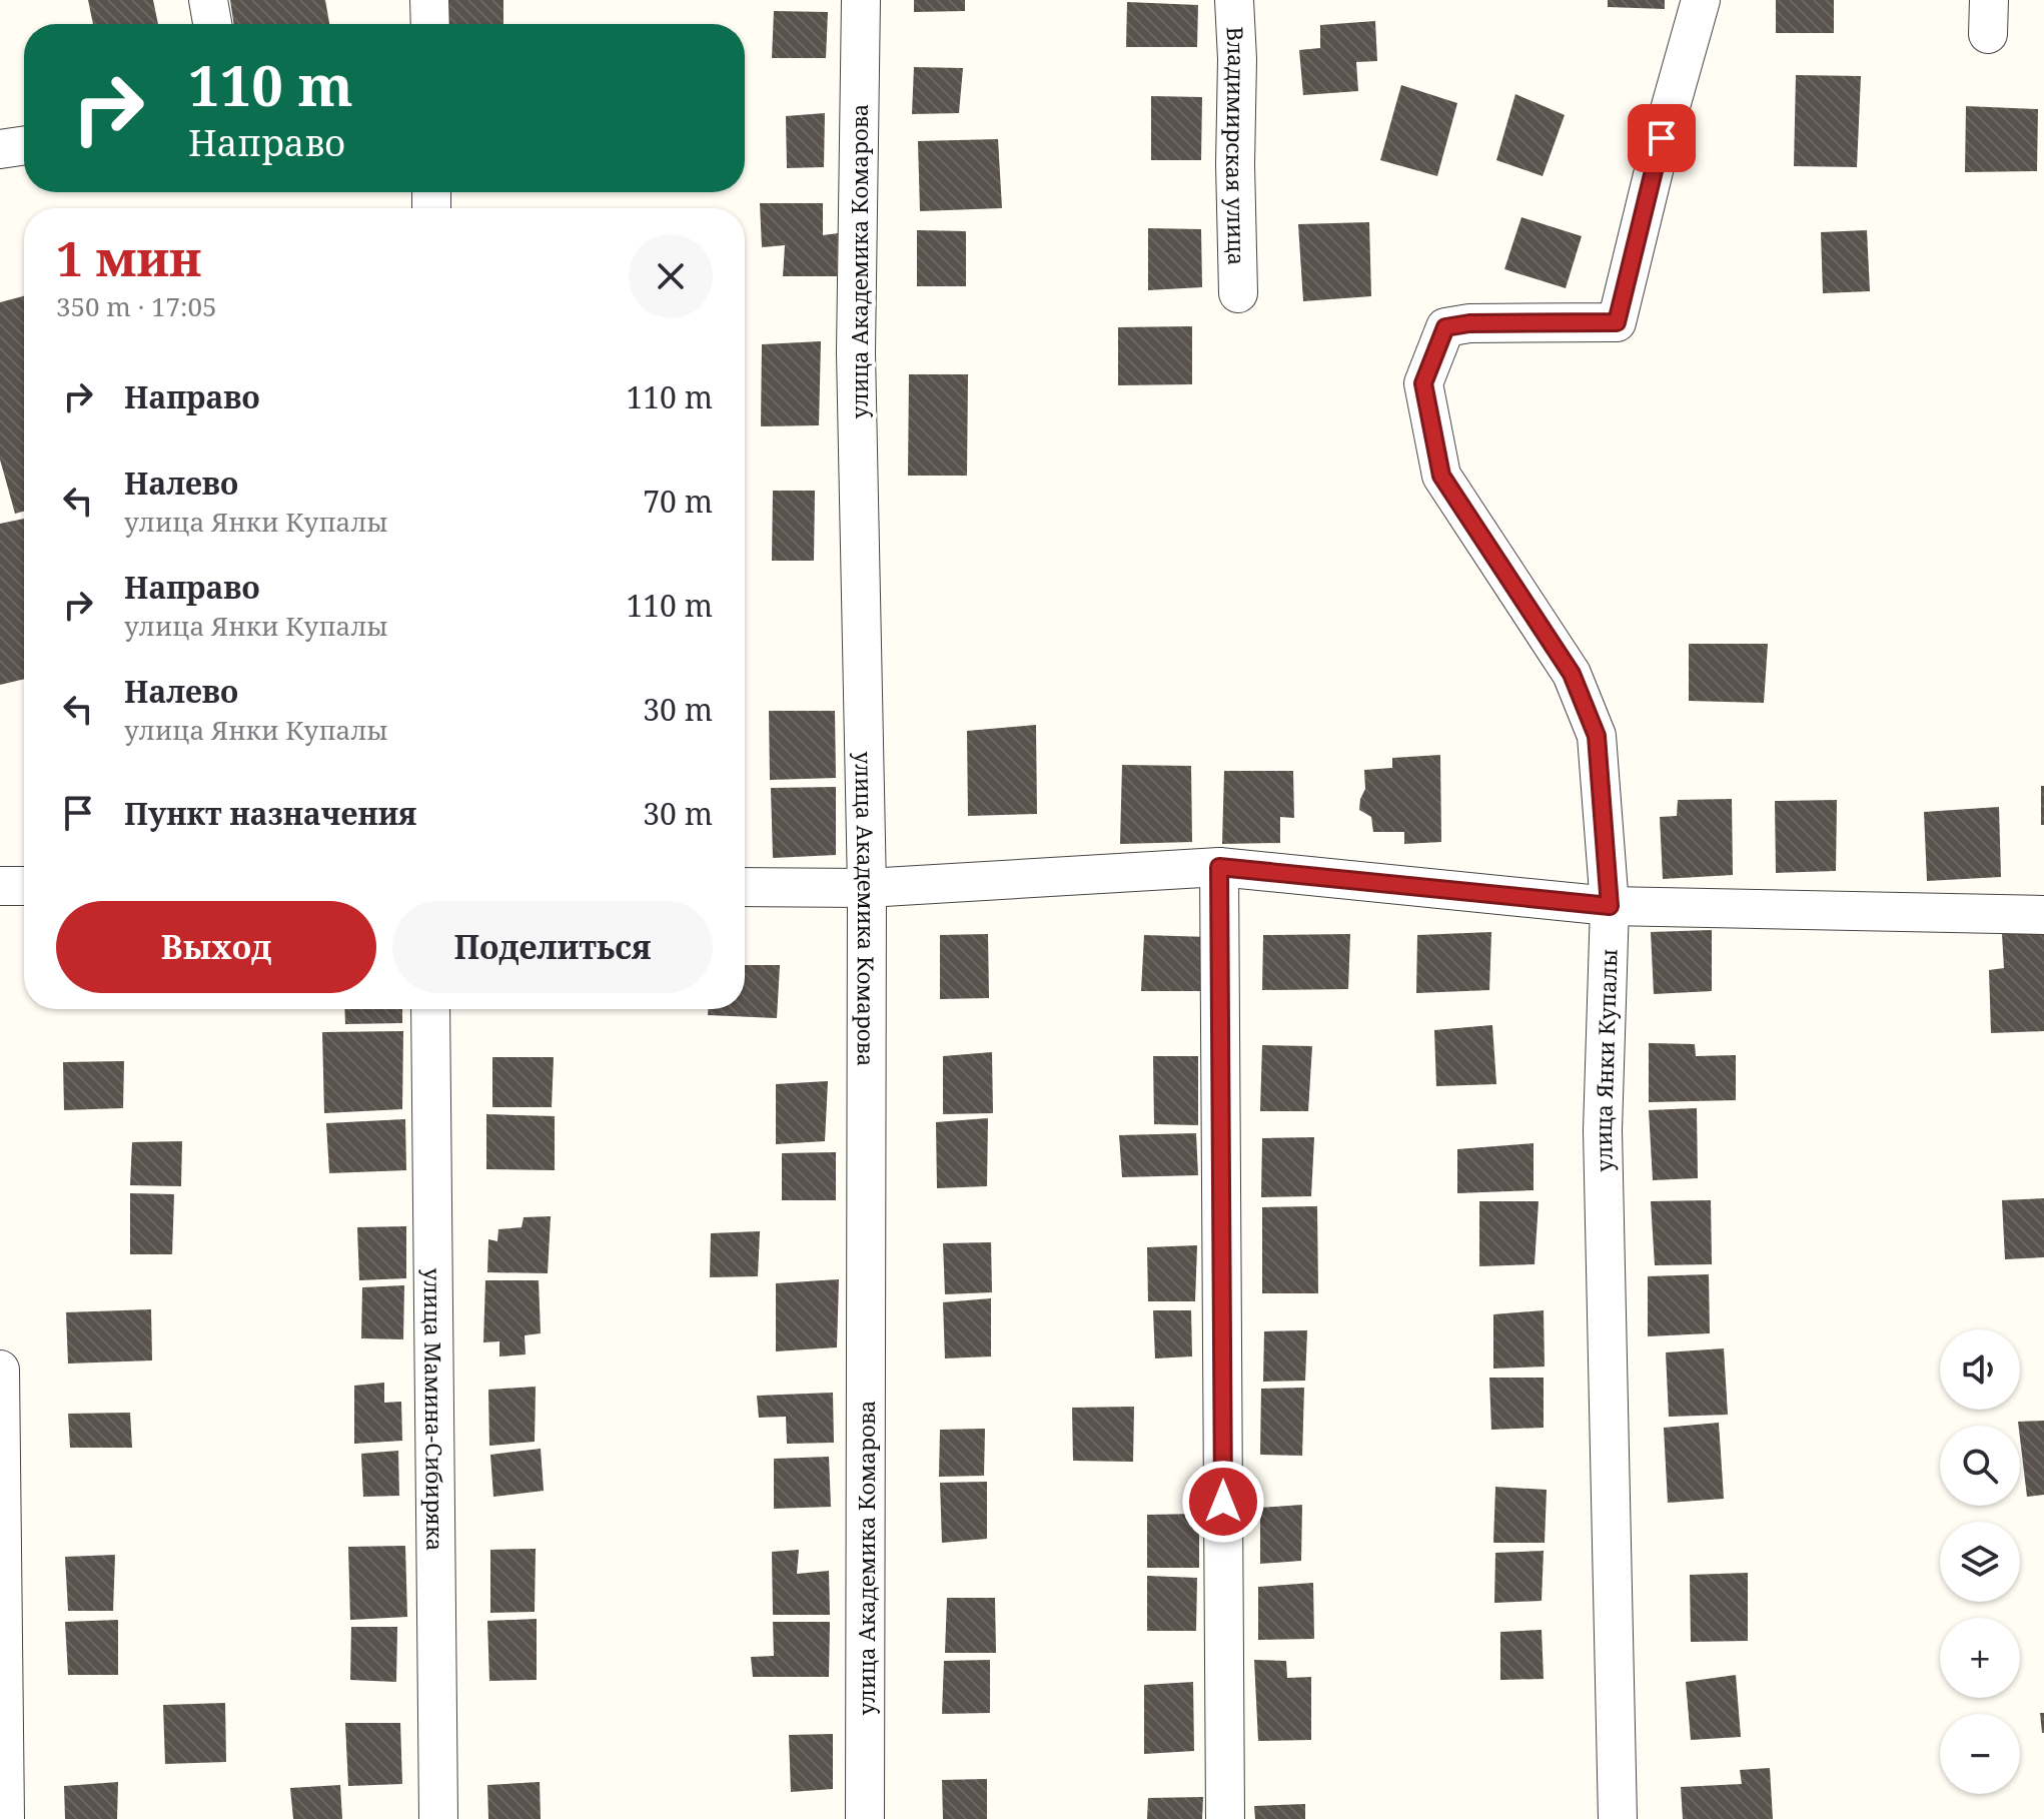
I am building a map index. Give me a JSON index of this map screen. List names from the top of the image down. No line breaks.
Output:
{"streets":{"street":["Владимирская улица","улица Академика Комарова","улица Янки Купалы","улица Мамина-Сибиряка"]},"page":{"turn":["110 m","Направо"],"heading":["1 мин","350 m · 17:05"],"list":[{"name":"Направо","value":"110 m"},{"name":"Налево","note":"улица Янки Купалы","value":"70 m"},{"name":"Направо","note":"улица Янки Купалы","value":"110 m"},{"name":"Налево","note":"улица Янки Купалы","value":"30 m"},{"name":"Пункт назначения","value":"30 m"}],"buttons":["Выход","Поделиться"],"map_buttons":["+","−"]}}
